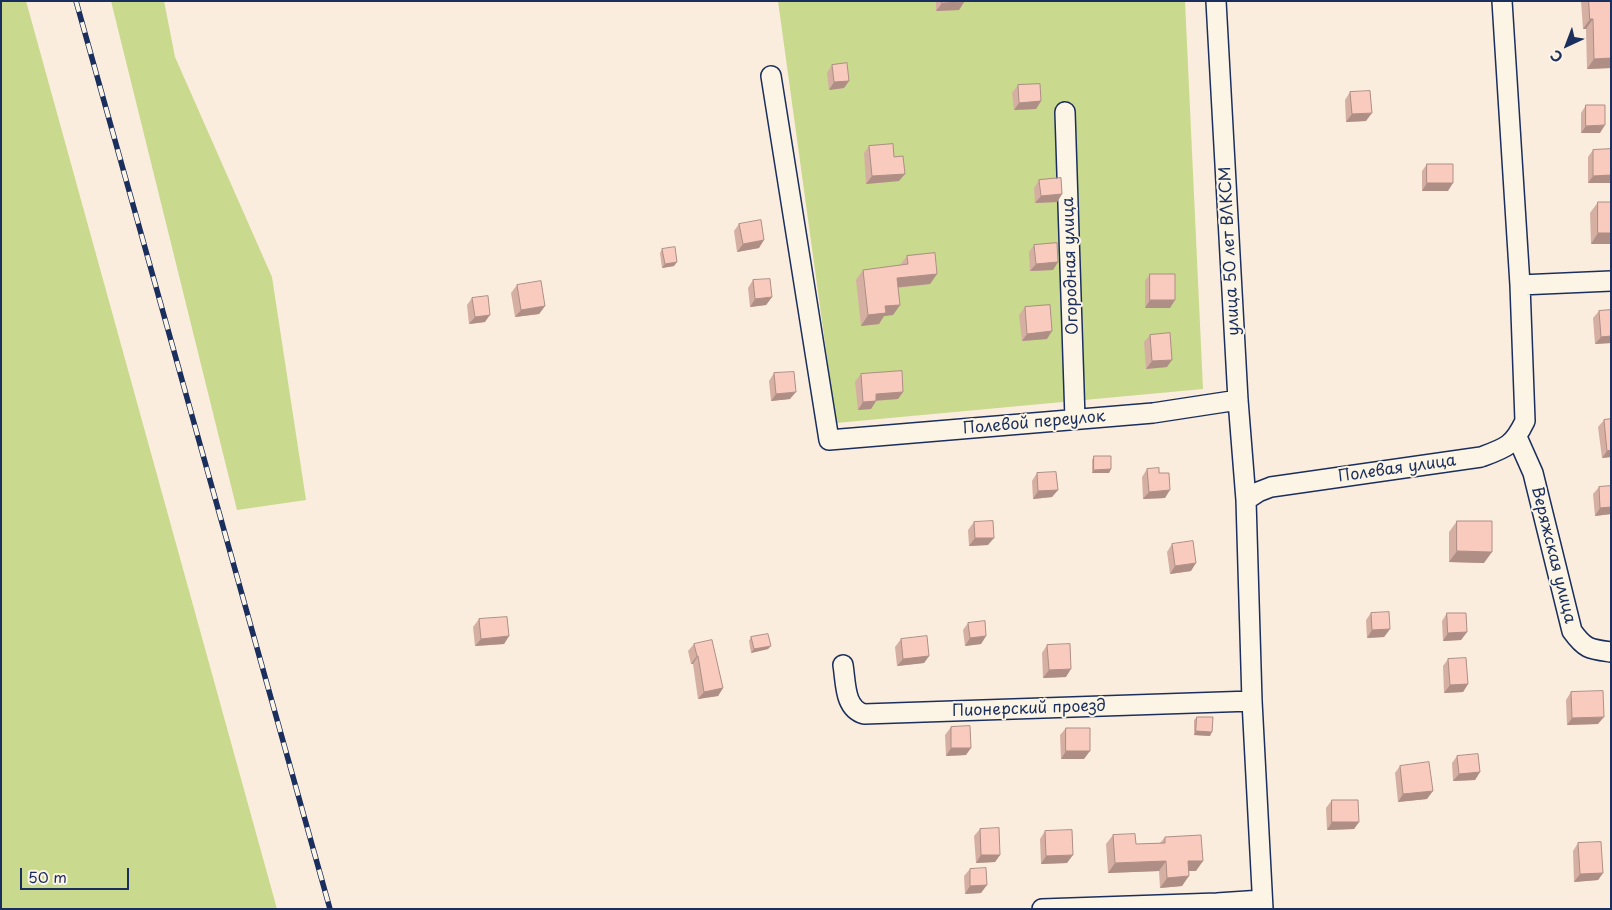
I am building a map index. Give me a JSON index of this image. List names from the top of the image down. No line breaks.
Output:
{"streets":{"street":["улица 50 лет ВЛКСМ","Огородная улица","Полевой переулок","Полевая улица","Веряжская улица","Пионерский проезд"]},"crossings":[["улица 50 лет ВЛКСМ","Полевой переулок"],["улица 50 лет ВЛКСМ","Полевая улица"],["Огородная улица","Полевой переулок"],["Полевая улица","Веряжская улица"]],"scale_bar":"50 m","north":"bottom left"}
